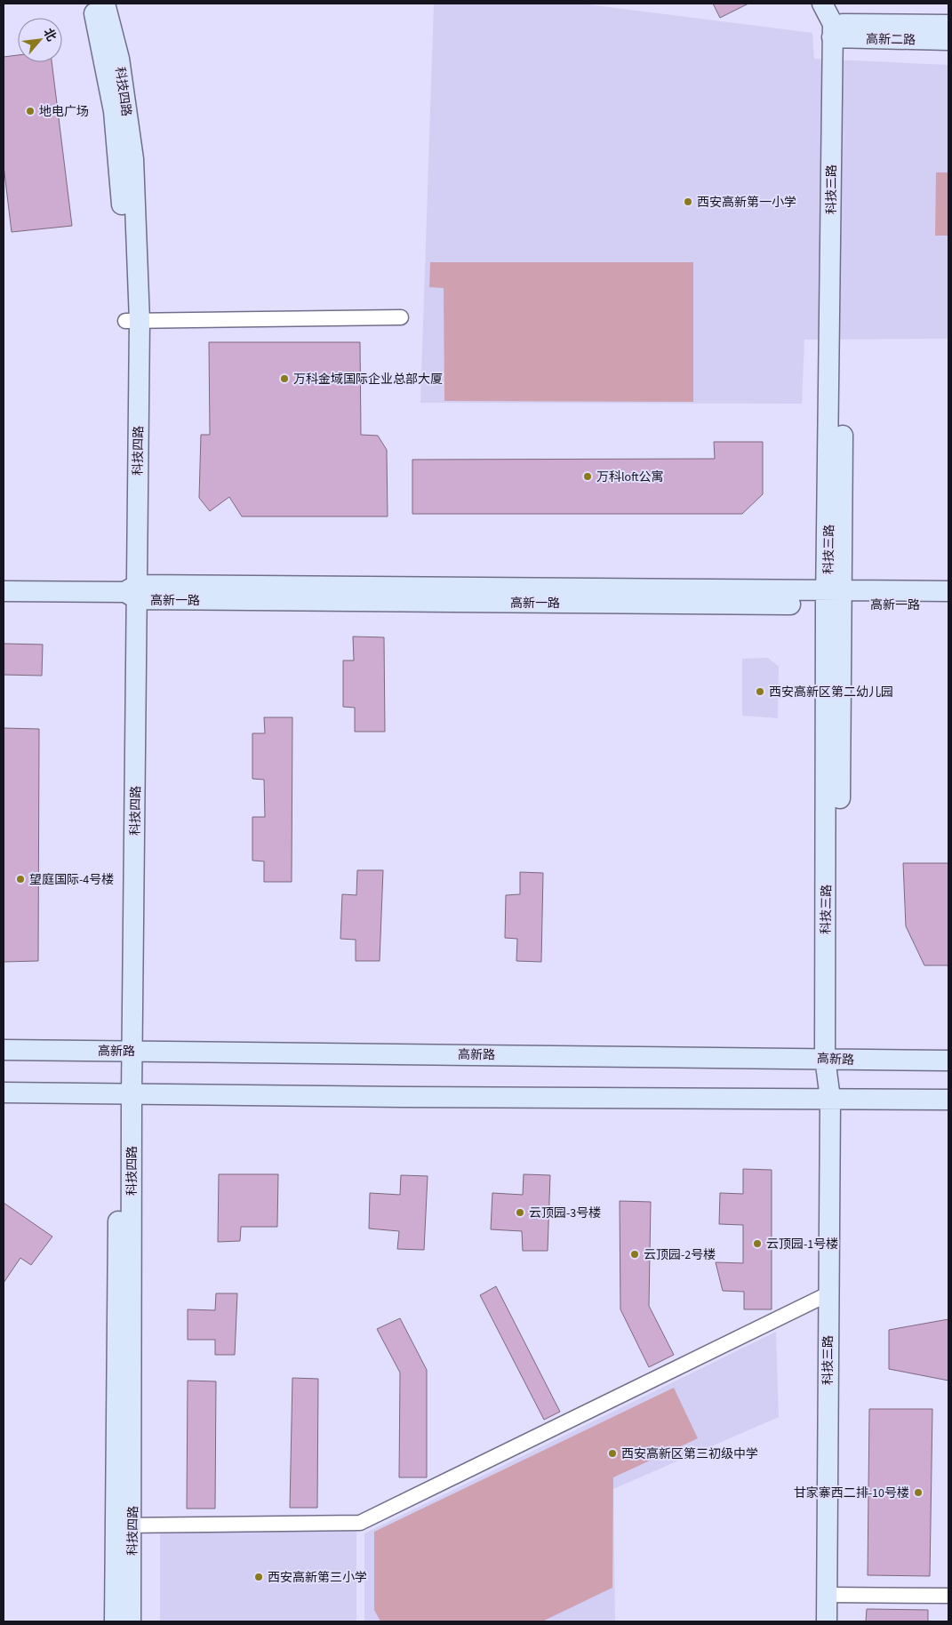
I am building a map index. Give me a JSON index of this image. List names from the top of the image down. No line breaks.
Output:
{"streets":{"street":["高新二路","科技四路","科技三路","高新一路","高新路"]},"crossings":[["高新二路","科技三路"],["科技四路","高新一路"],["科技四路","高新路"],["科技三路","高新一路"],["科技三路","高新路"]],"places":["地电广场","西安高新第一小学","万科金域国际企业总部大厦","万科loft公寓","西安高新区第二幼儿园","望庭国际-4号楼","云顶园-3号楼","云顶园-1号楼","云顶园-2号楼","西安高新区第三初级中学","甘家寨西二排-10号楼","西安高新第三小学"],"north":"top right"}
